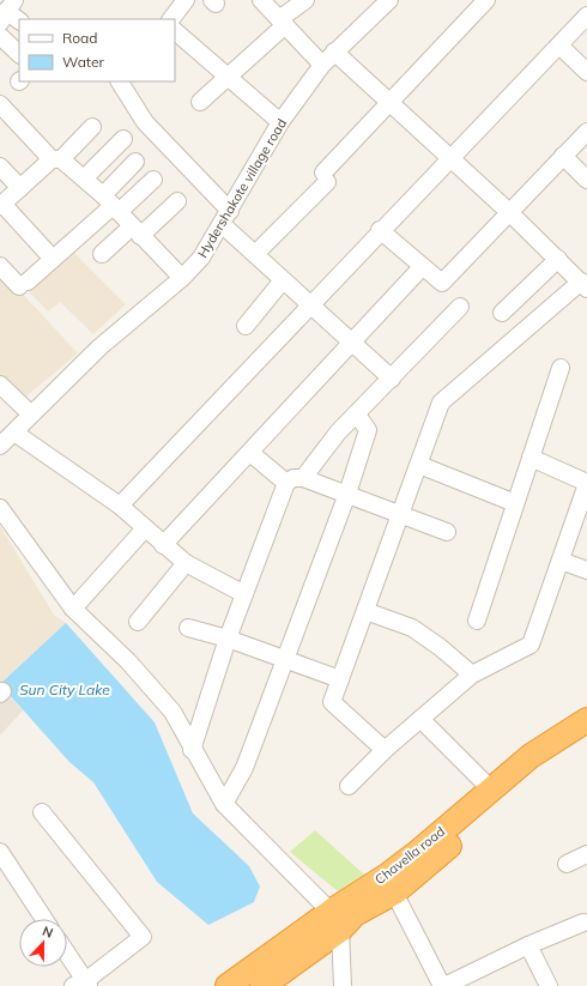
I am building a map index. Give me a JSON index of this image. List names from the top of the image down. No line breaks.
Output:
{"streets":{"highway":["Chavella road"],"street":["Hydershakote village road"]},"water":["Sun City Lake"],"legend":["Road","Water"],"north":"top"}
